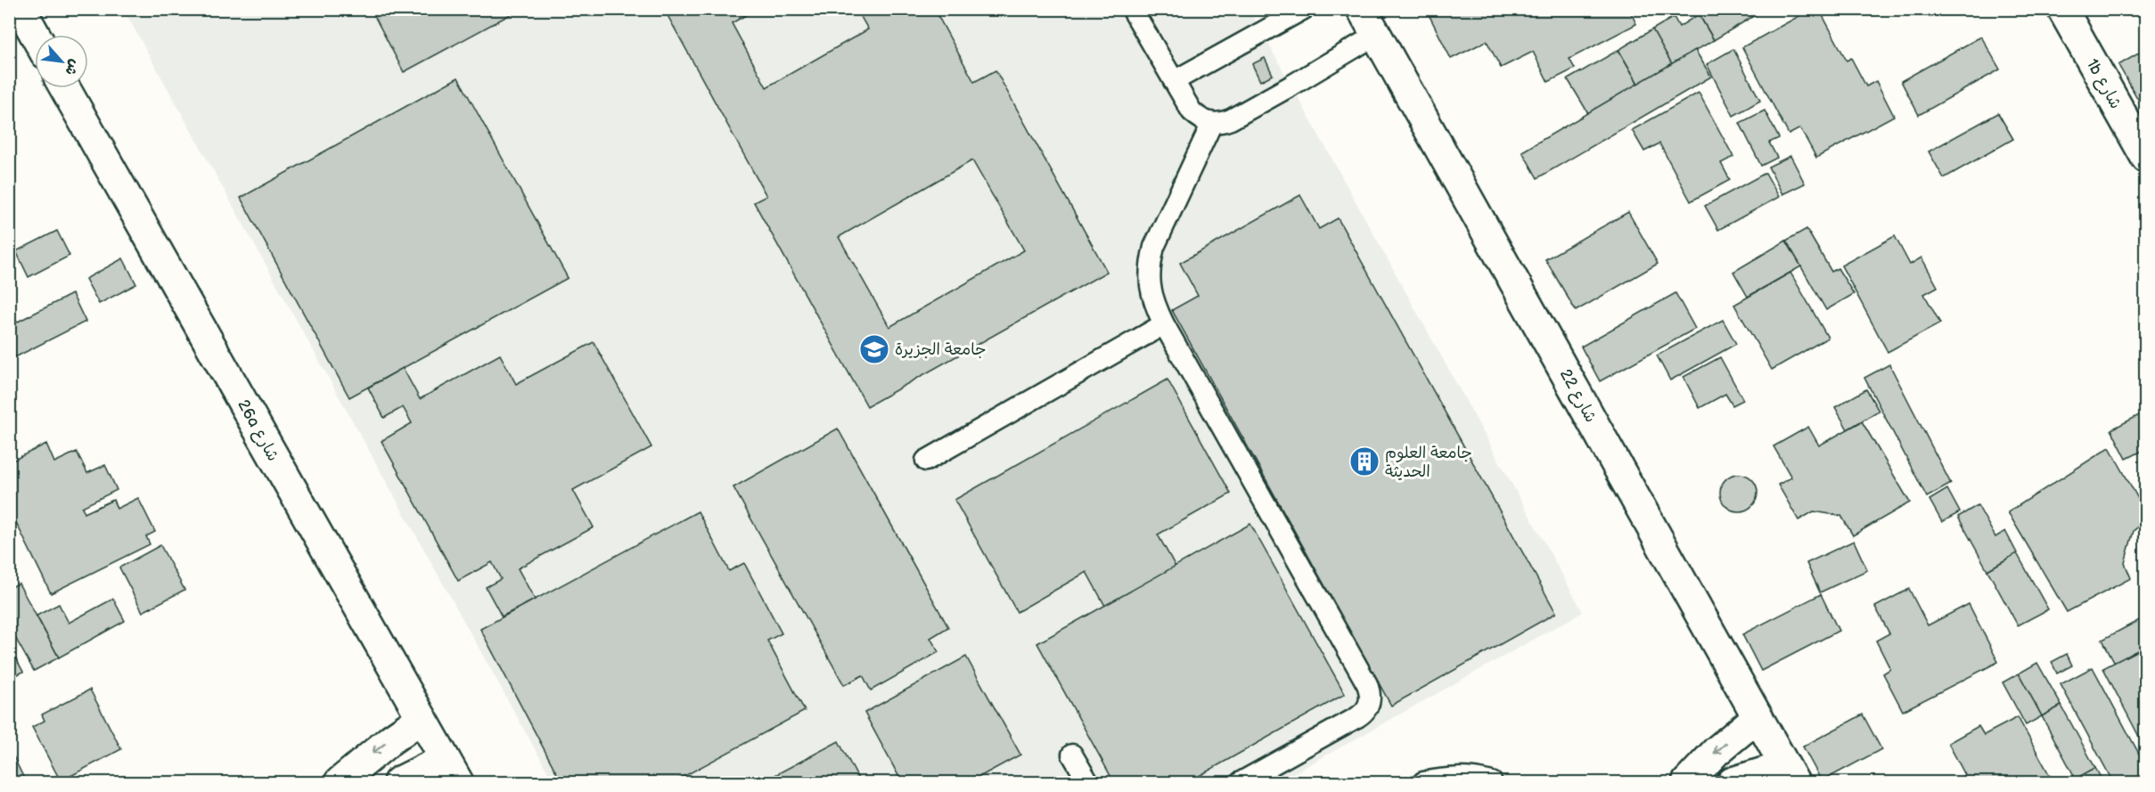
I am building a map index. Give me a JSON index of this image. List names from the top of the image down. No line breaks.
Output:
{"streets":{"street":["1b شارع","شارع 22","26a شارع"]},"places":{"school or university":["جامعة الجزيرة"],"building":["جامعة العلوم الحديثة"]},"north":"bottom right"}
